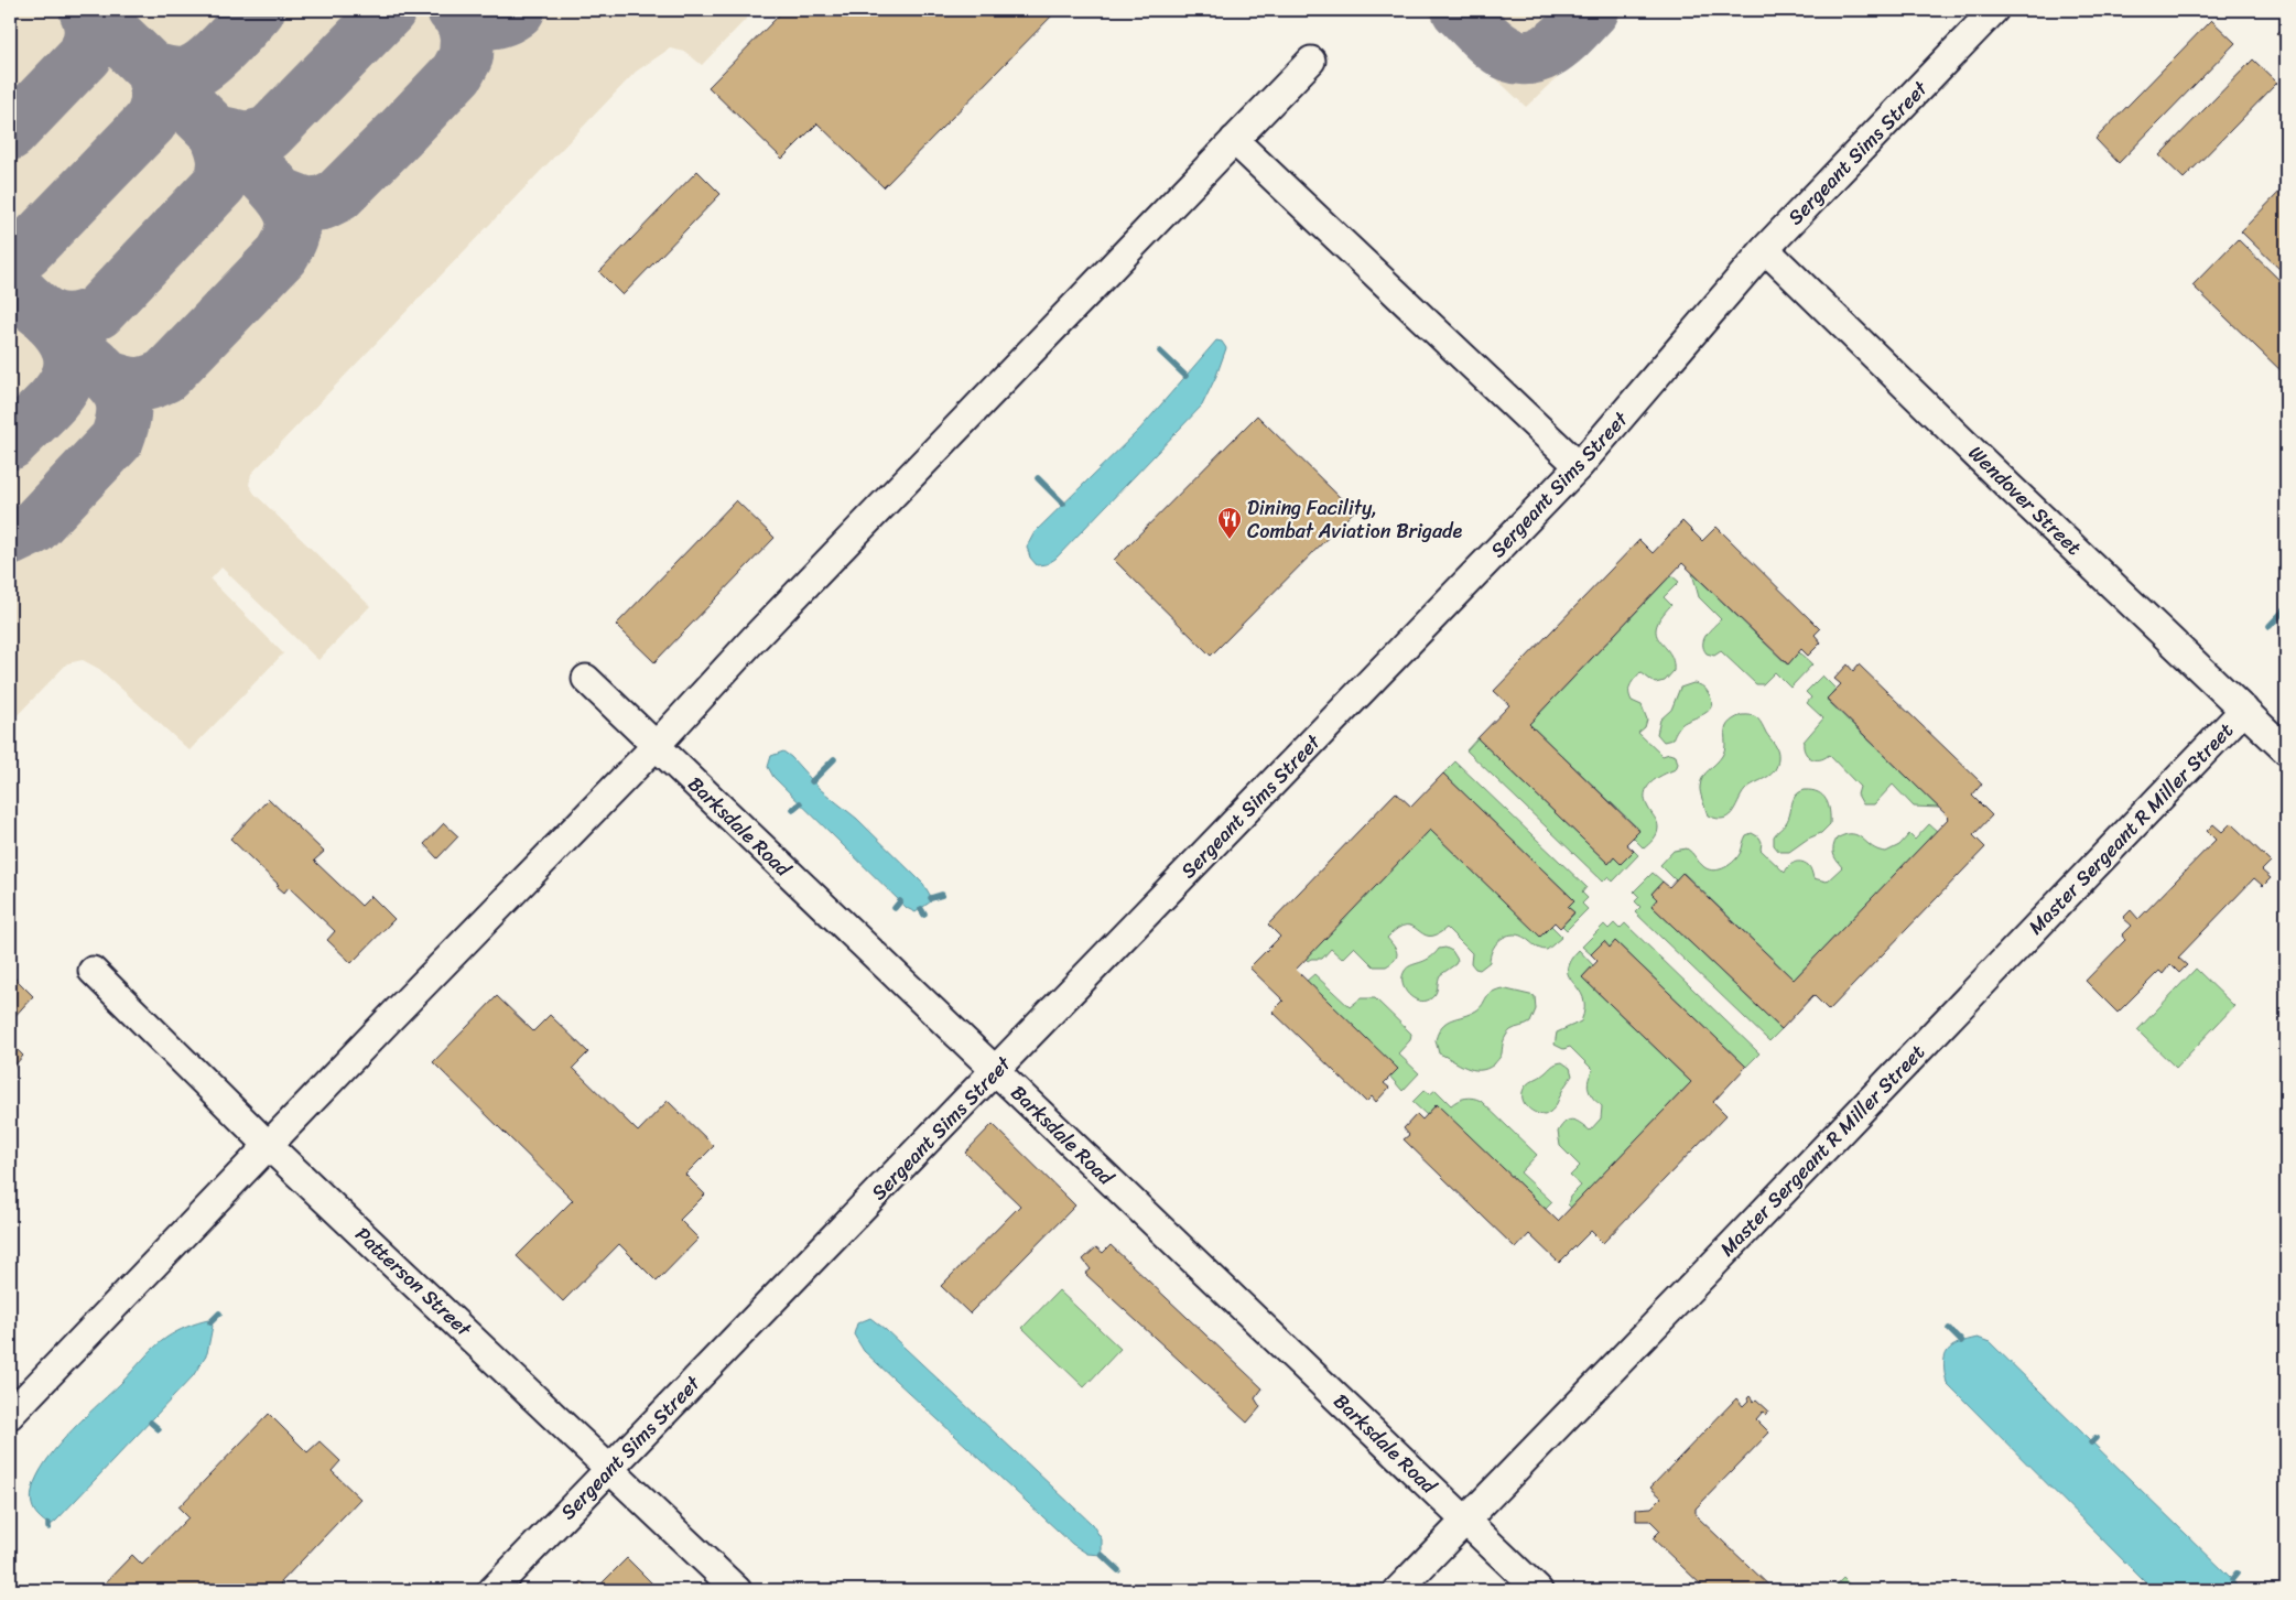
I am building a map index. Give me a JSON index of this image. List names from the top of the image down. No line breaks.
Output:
{"streets":{"street":["Sergeant Sims Street","Wendover Street","Barksdale Road","Master Sergeant R Miller Street","Patterson Street"]},"crossings":[["Sergeant Sims Street","Wendover Street"],["Sergeant Sims Street","Barksdale Road"],["Sergeant Sims Street","Patterson Street"],["Wendover Street","Master Sergeant R Miller Street"],["Barksdale Road","Master Sergeant R Miller Street"]],"places":{"restaurant":["Dining Facility, Combat Aviation Brigade"]}}
